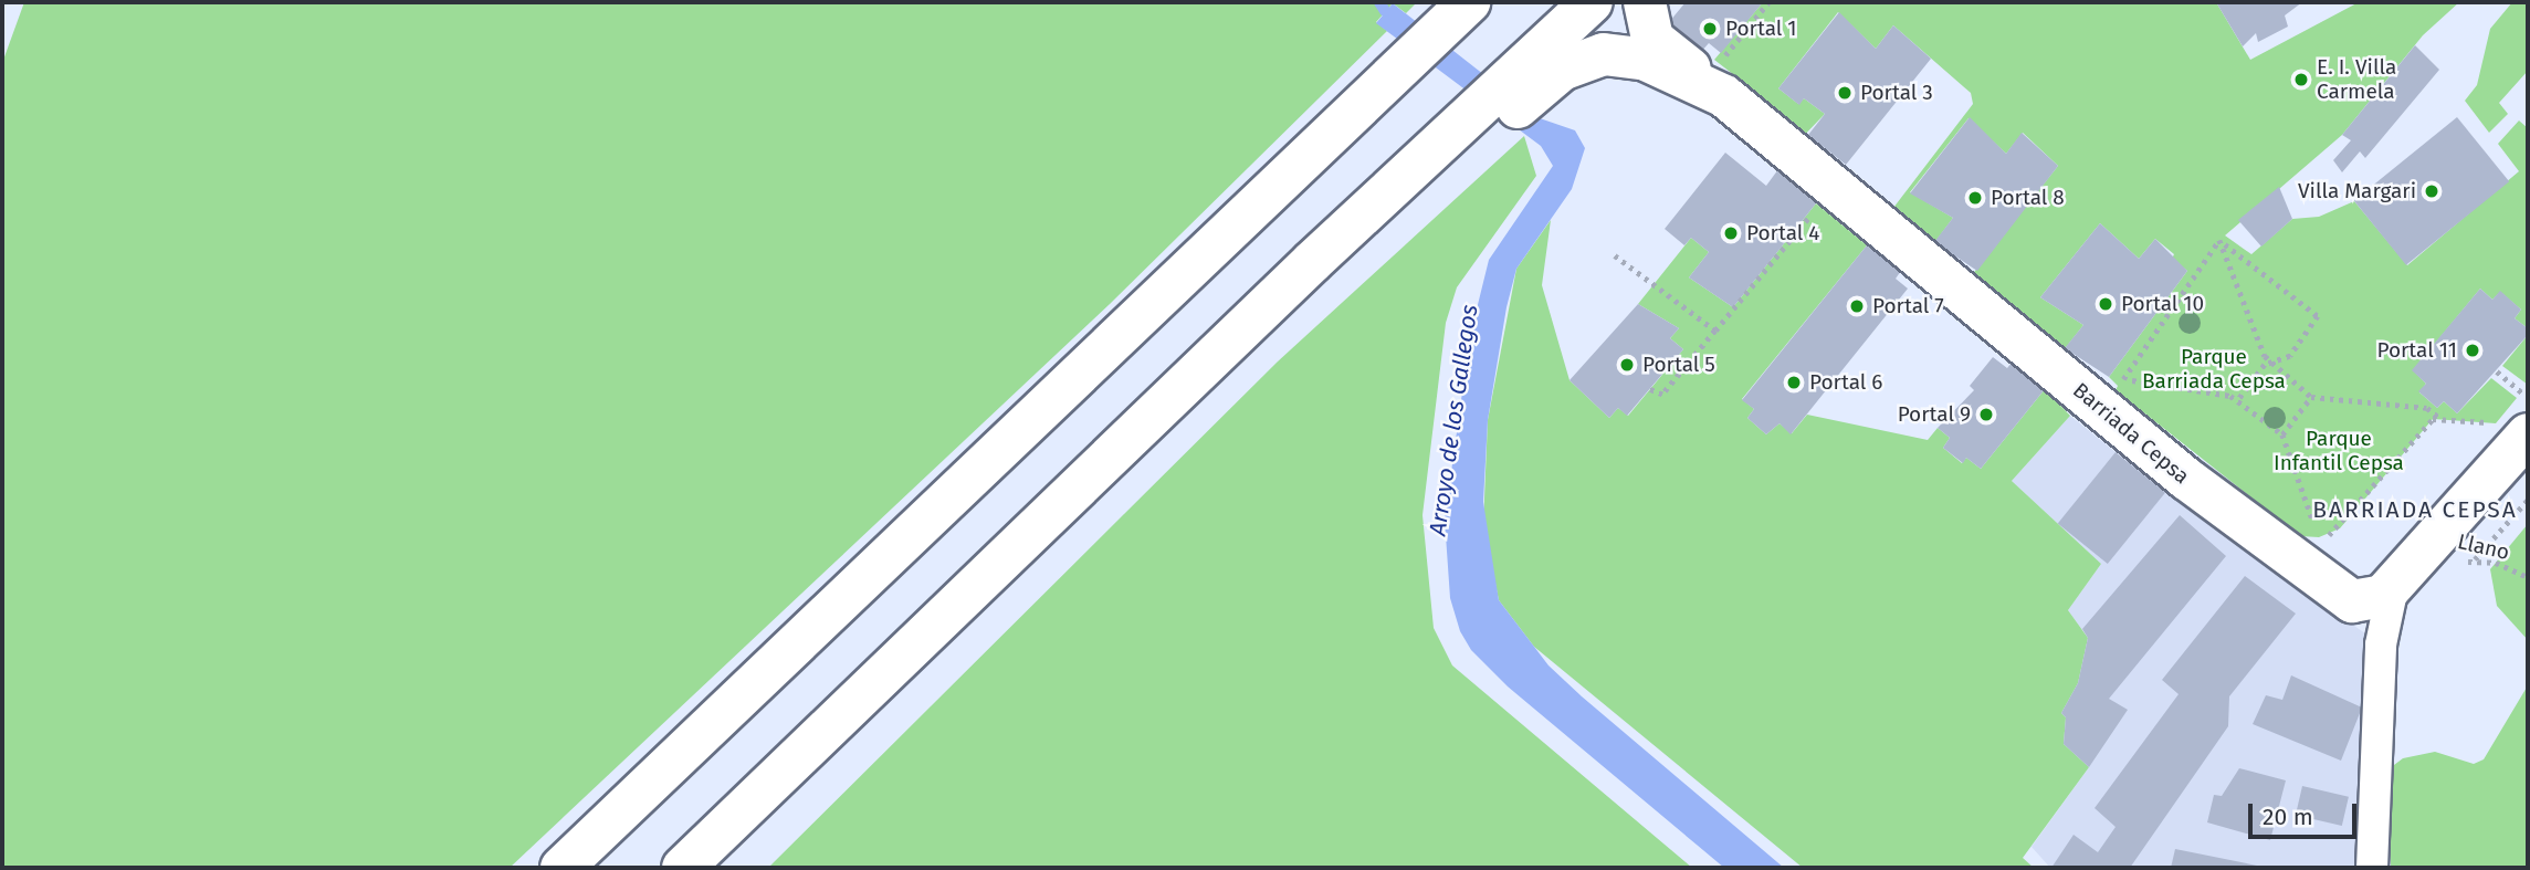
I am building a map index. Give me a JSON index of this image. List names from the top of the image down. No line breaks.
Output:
{"streets":{"main road":["Barriada Cepsa"],"path":["Llano"]},"crossings":[["Barriada Cepsa","Llano"]],"districts":["BARRIADA CEPSA"],"water":["Arroyo de los Gallegos"],"parks":["Parque Barriada Cepsa","Parque Infantil Cepsa"],"places":["Portal 1","E. I. Villa Carmela","Portal 3","Villa Margari","Portal 8","Portal 4","Portal 10","Portal 7","Portal 11","Portal 5","Portal 6","Portal 9"],"scale_bar":"20 m"}
